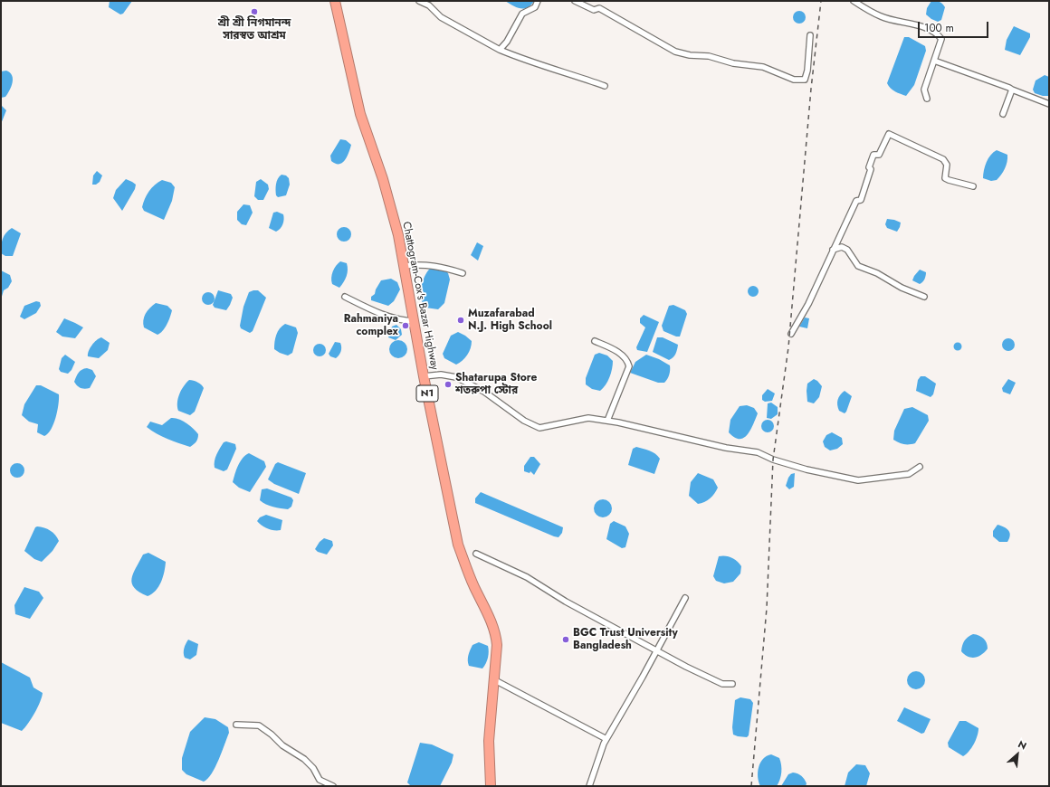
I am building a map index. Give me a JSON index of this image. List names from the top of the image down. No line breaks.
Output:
{"streets":{"highway":["Chattogram-Cox's Bazar Highway","N1"]},"places":["শ্রী শ্রী নিগমানন্দ সারস্বত আশ্রম","Muzafarabad N.J. High School","Rahmaniya complex","Shatarupa Store শতরুপা স্টোর","BGC Trust University Bangladesh"],"scale_bar":"100 m","north":"top right"}
